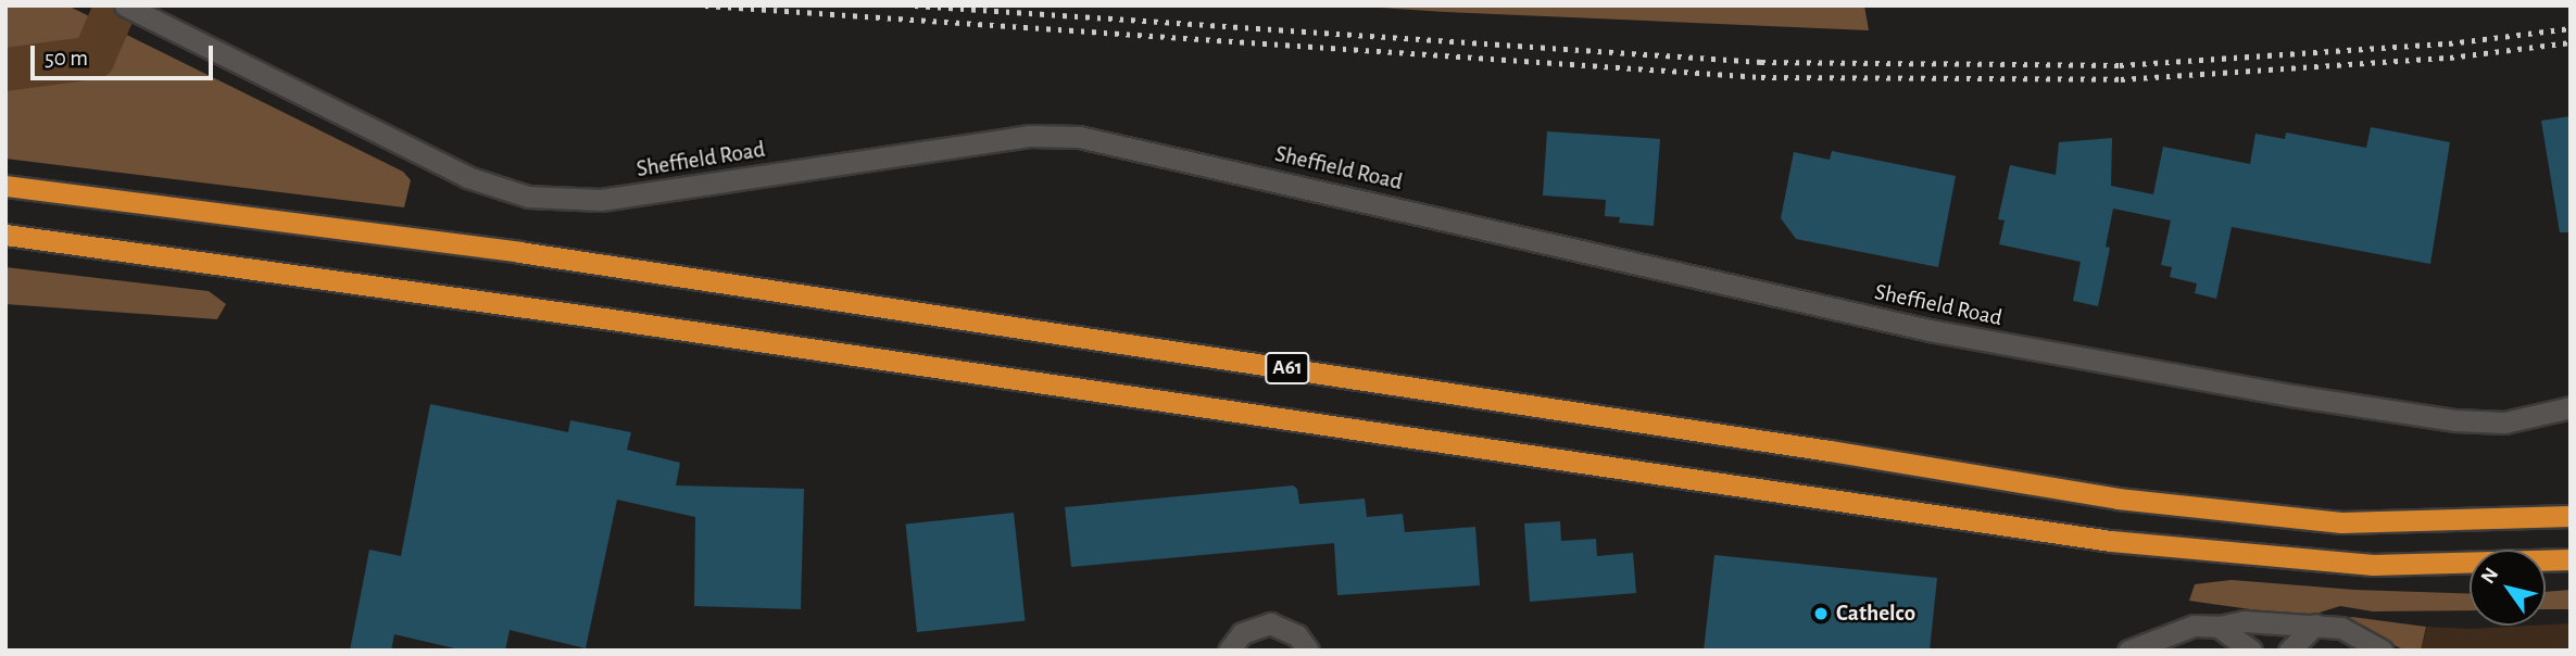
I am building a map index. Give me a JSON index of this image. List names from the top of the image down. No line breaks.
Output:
{"streets":{"highway":["A61"],"main road":["Sheffield Road"]},"places":["Cathelco"],"scale_bar":"50 m","north":"top left"}
